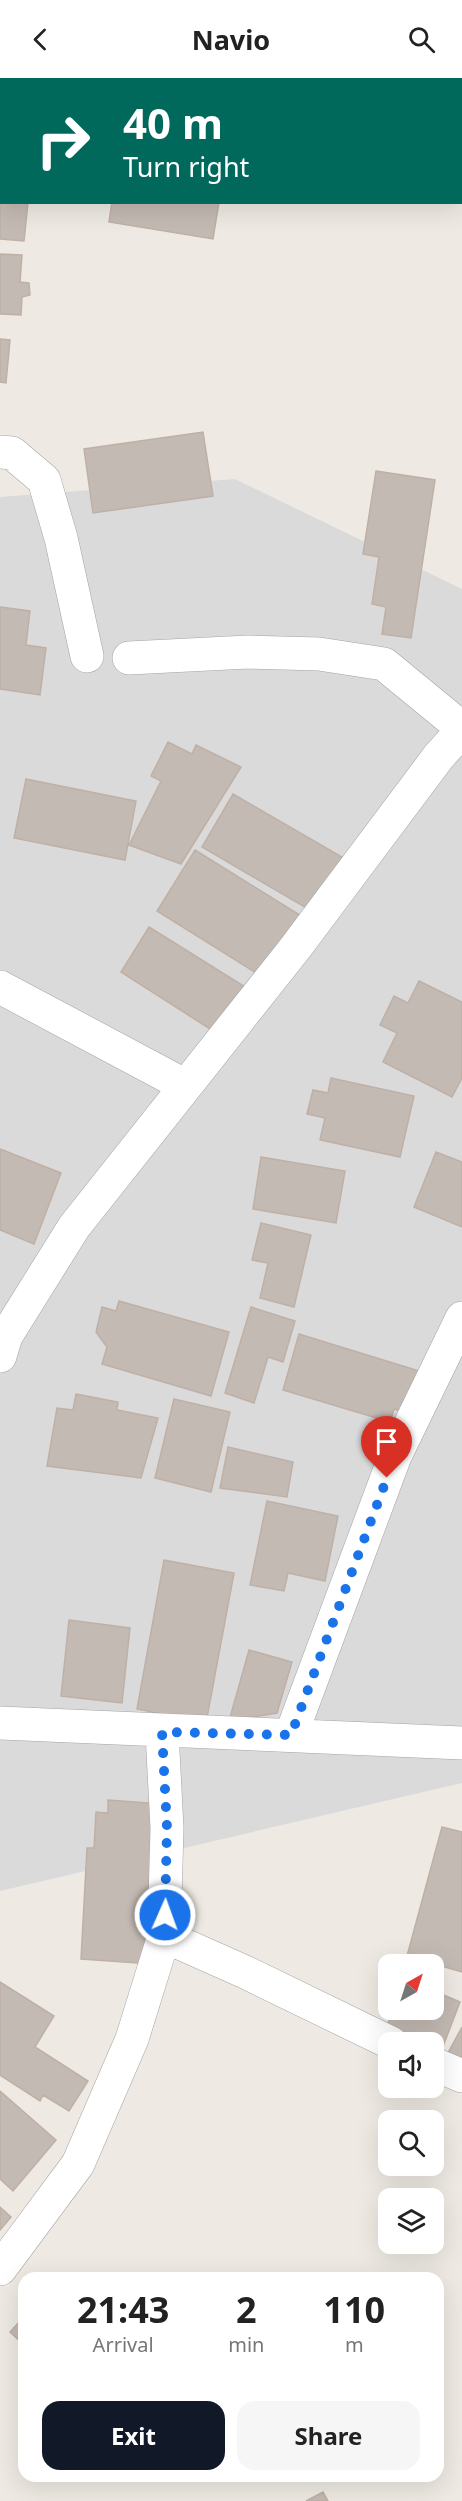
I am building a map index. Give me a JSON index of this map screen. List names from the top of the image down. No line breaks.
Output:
{"north":"top right","page":{"header":"Navio","turn":["40 m","Turn right"],"eta":["21:43","Arrival","2","min","110","m"],"buttons":["Exit","Share"]}}
